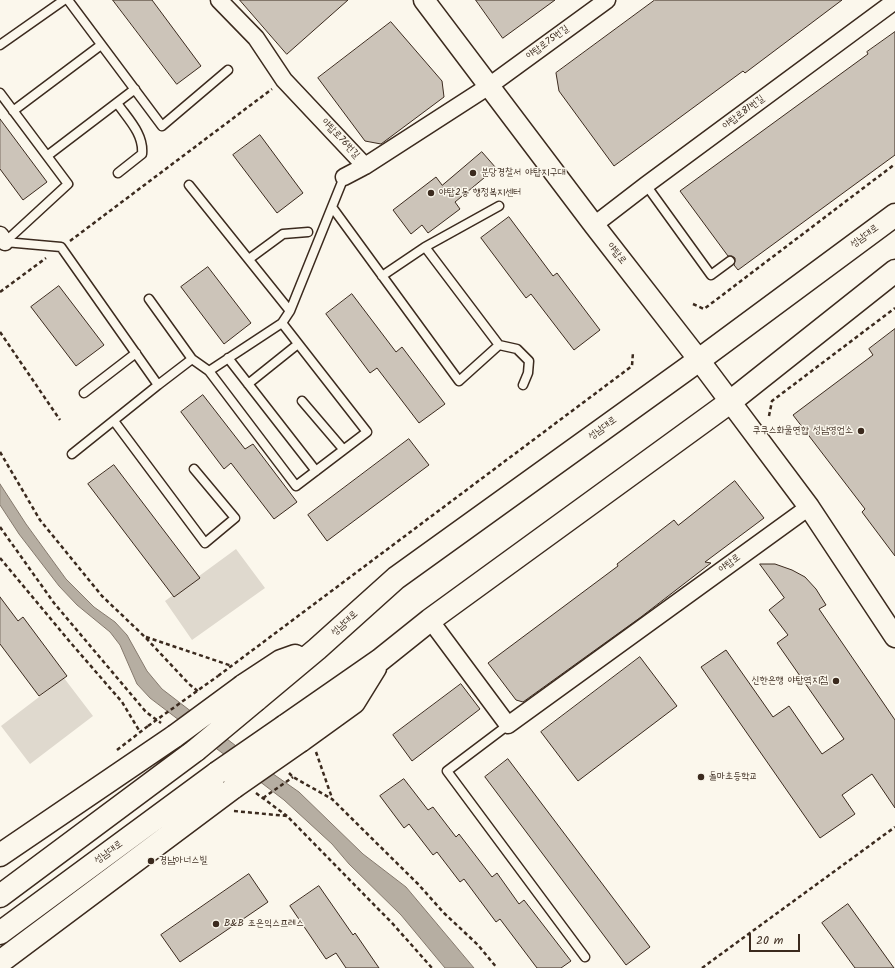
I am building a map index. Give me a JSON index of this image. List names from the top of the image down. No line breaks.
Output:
{"streets":{"main road":["성남대로"],"street":["야탑로75번길","야탑로81번길","야탑로76번길","야탑로"]},"crossings":[["야탑로75번길","야탑로76번길"],["야탑로75번길","야탑로"],["야탑로81번길","야탑로"],["야탑로76번길","야탑로"],["성남대로","야탑로"]],"places":["분당경찰서 야탑지구대","야탑2동 행정복지센터","쿠쿠스화물연합 성남영업소","신한은행 야탑역지점","돌마초등학교","경남아너스빌","B&B 조은익스프레스"],"scale_bar":"20 m"}
